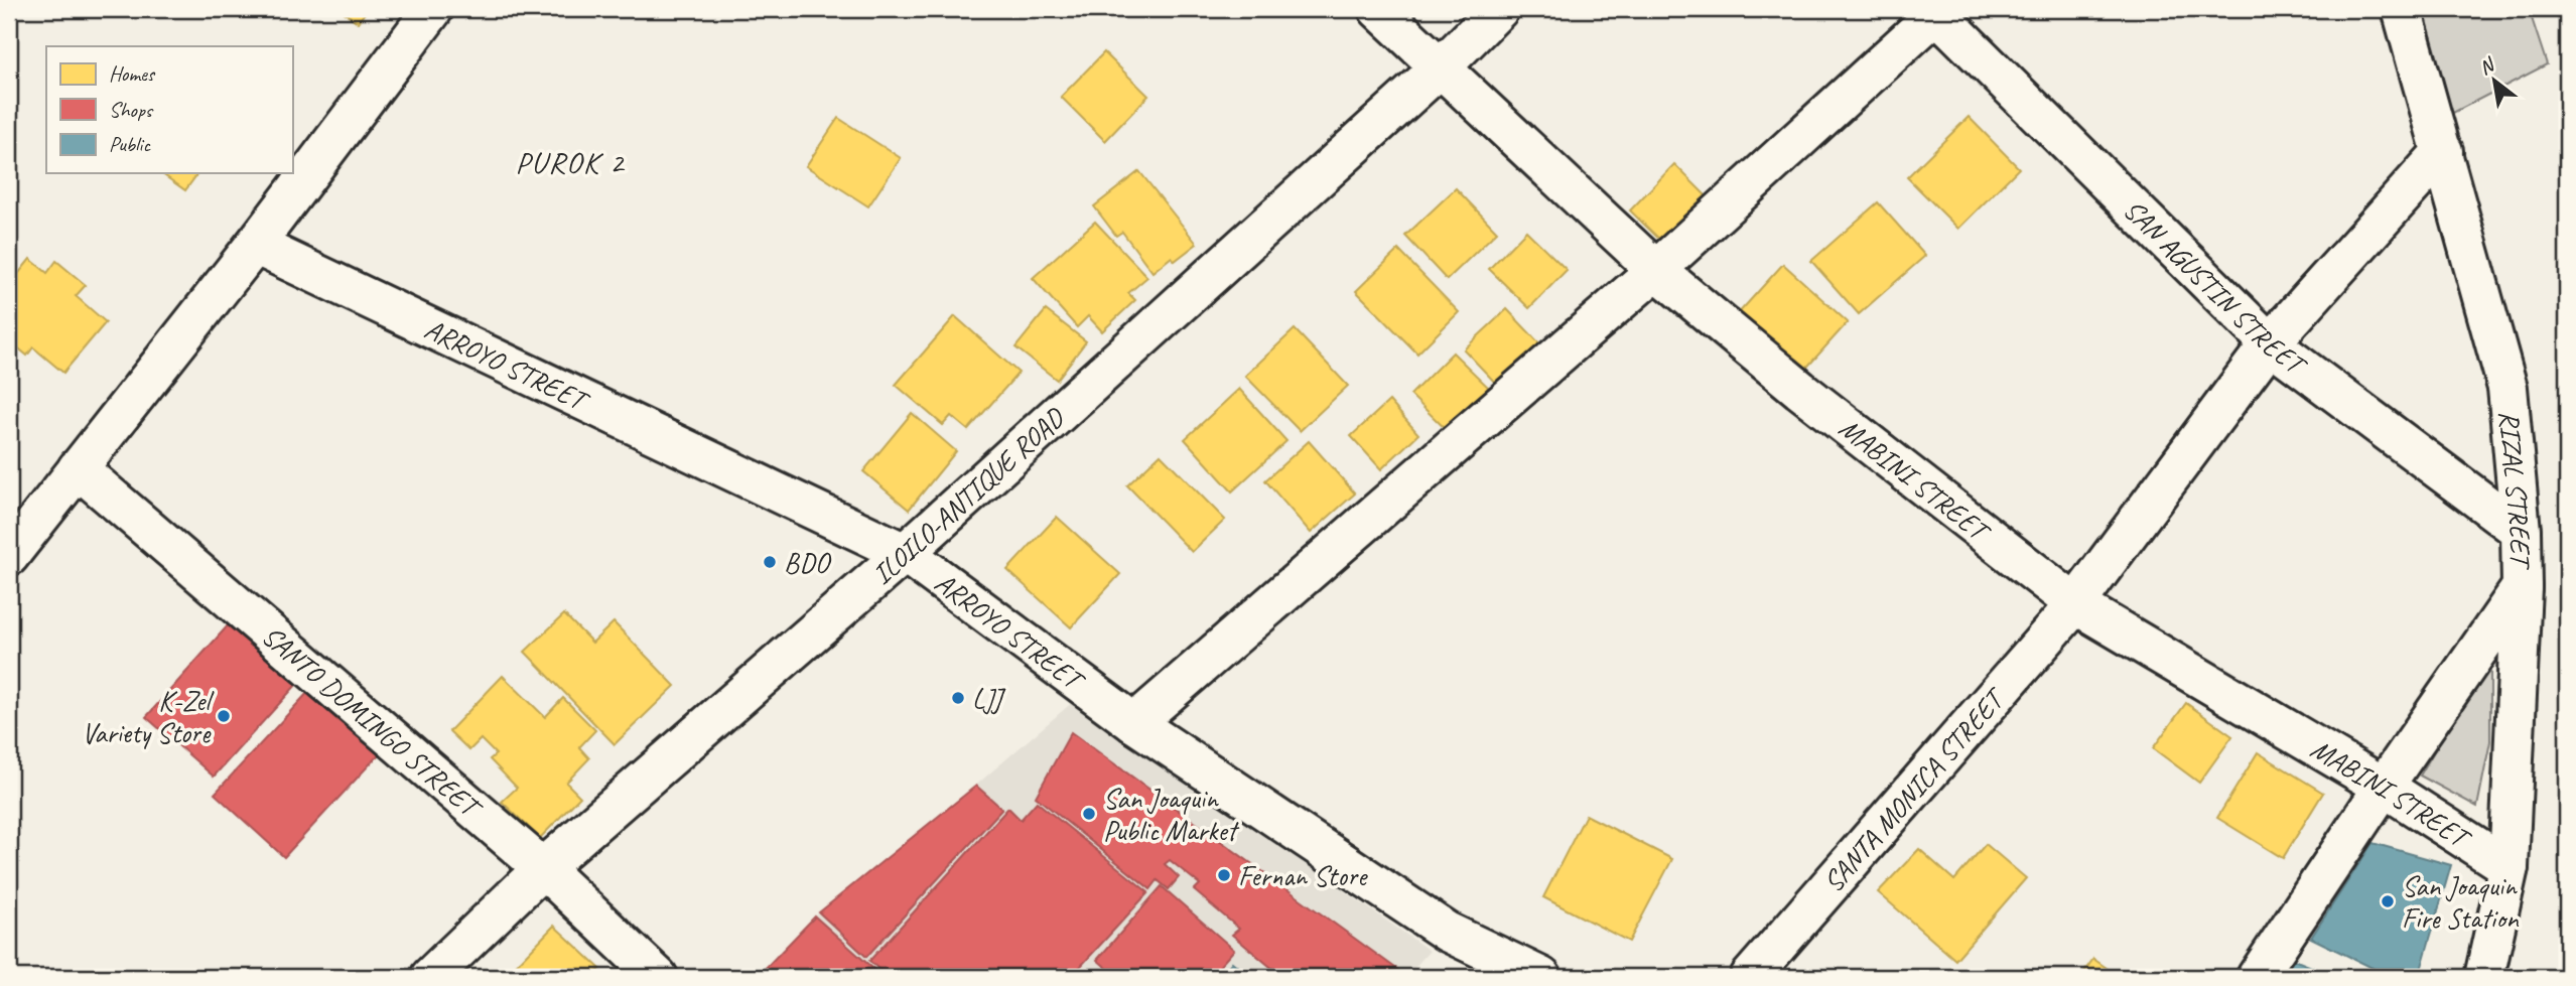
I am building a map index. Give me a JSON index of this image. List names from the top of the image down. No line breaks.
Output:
{"streets":{"street":["SAN AGUSTIN STREET","ARROYO STREET","MABINI STREET","RIZAL STREET","ILOILO-ANTIQUE ROAD","SANTO DOMINGO STREET","SANTA MONICA STREET"]},"crossings":[["SAN AGUSTIN STREET","RIZAL STREET"],["SAN AGUSTIN STREET","SANTA MONICA STREET"],["ARROYO STREET","ILOILO-ANTIQUE ROAD"],["MABINI STREET","RIZAL STREET"],["MABINI STREET","ILOILO-ANTIQUE ROAD"],["MABINI STREET","SANTA MONICA STREET"],["RIZAL STREET","SANTA MONICA STREET"],["ILOILO-ANTIQUE ROAD","SANTO DOMINGO STREET"]],"districts":["PUROK 2"],"places":["BDO","LJJ","K-Zel Variety Store","San Joaquin Public Market","Fernan Store","San Joaquin Fire Station"],"legend":["Homes","Shops","Public"],"north":"top left"}
